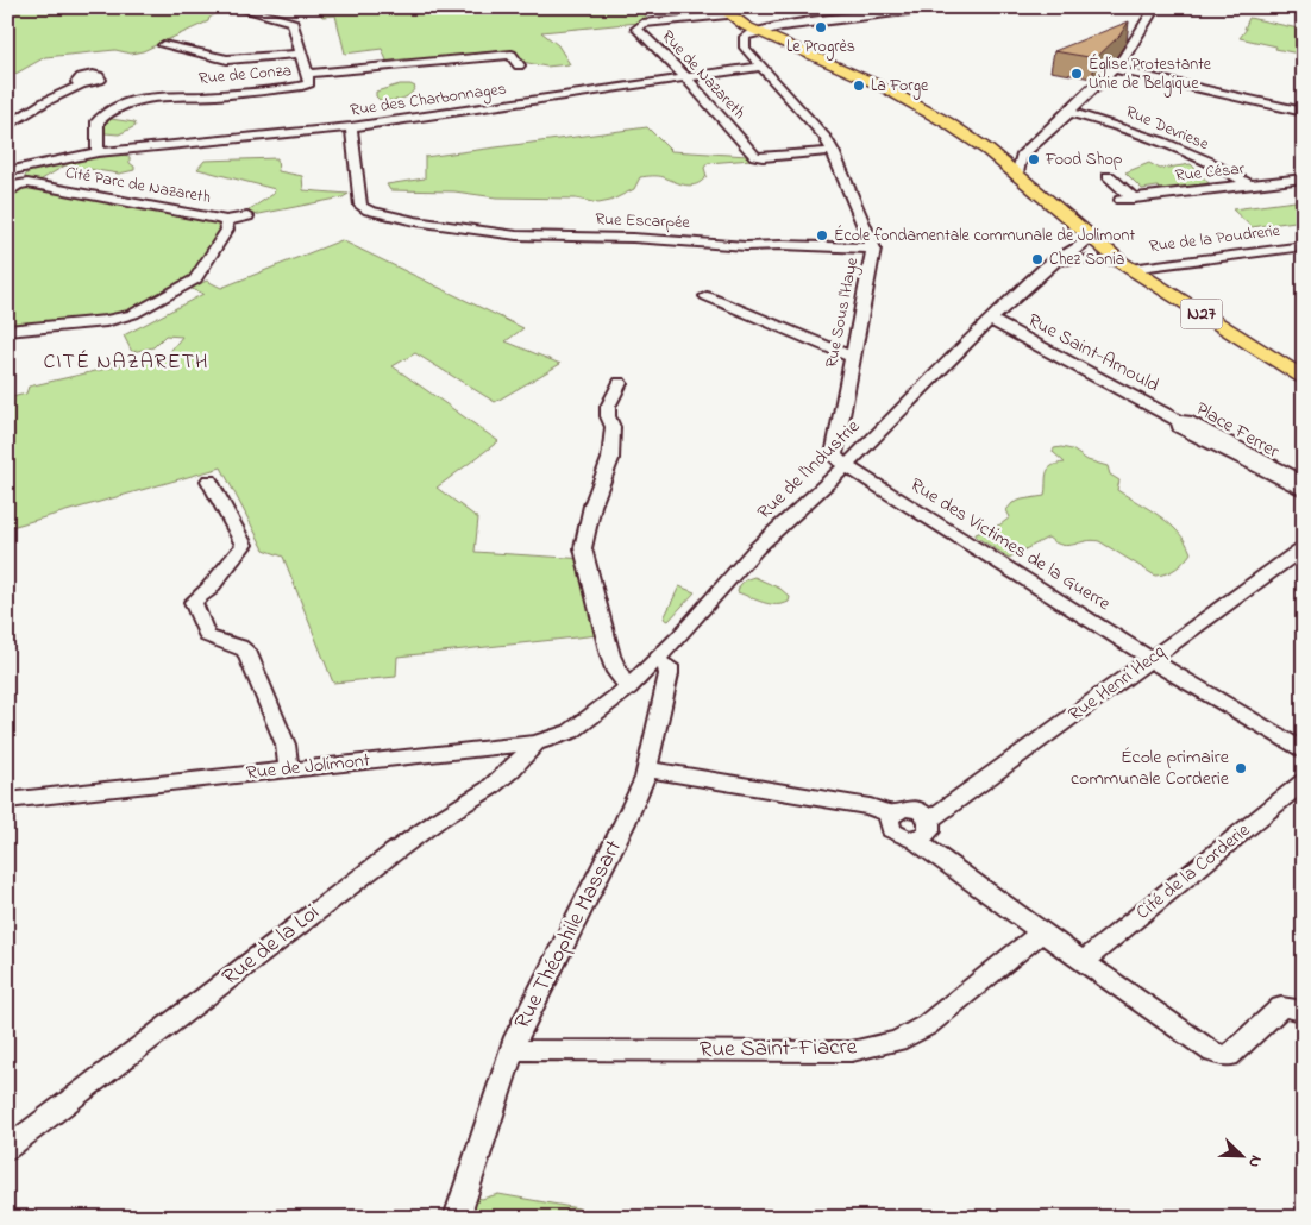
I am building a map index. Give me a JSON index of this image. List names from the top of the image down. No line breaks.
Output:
{"streets":{"main road":["N27"],"street":["Rue de Conza","Rue de Nazareth","Rue des Charbonnages","Rue Devriese","Rue César","Cité Parc de Nazareth","Rue Escarpée","Rue de la Poudrerie","Rue Sous l'Haye","Rue Saint-Arnould","Place Ferrer","Rue de l'Industrie","Rue des Victimes de la Guerre","Rue Henri Hecq","Rue de Jolimont","Cité de la Corderie","Rue Théophile Massart","Rue de la Loi","Rue Saint-Fiacre"]},"crossings":[["Rue de Conza","Rue des Charbonnages"],["Rue de Nazareth","Rue des Charbonnages"],["Rue de Nazareth","Rue Sous l'Haye"],["Rue de Nazareth","N27"],["Rue des Charbonnages","Rue Escarpée"],["Rue des Charbonnages","Rue Sous l'Haye"],["Rue Devriese","Rue César"],["Rue Escarpée","Rue Sous l'Haye"],["Rue de la Poudrerie","N27"],["Rue Sous l'Haye","N27"],["Rue Sous l'Haye","Rue de l'Industrie"],["Rue Sous l'Haye","Rue des Victimes de la Guerre"],["Rue Saint-Arnould","Place Ferrer"],["Rue Saint-Arnould","Rue de l'Industrie"],["Rue de l'Industrie","Rue des Victimes de la Guerre"],["Rue de l'Industrie","Rue de Jolimont"],["Rue de l'Industrie","Rue Théophile Massart"],["Rue des Victimes de la Guerre","Rue Henri Hecq"],["Rue de Jolimont","Rue de la Loi"],["Rue Théophile Massart","Rue Saint-Fiacre"]],"districts":["CITÉ NAZARETH"],"places":["Le Progrès","Église Protestante Unie de Belgique","La Forge","Food Shop","École fondamentale communale de Jolimont","Chez Sonia","École primaire communale Corderie"],"north":"bottom right"}
